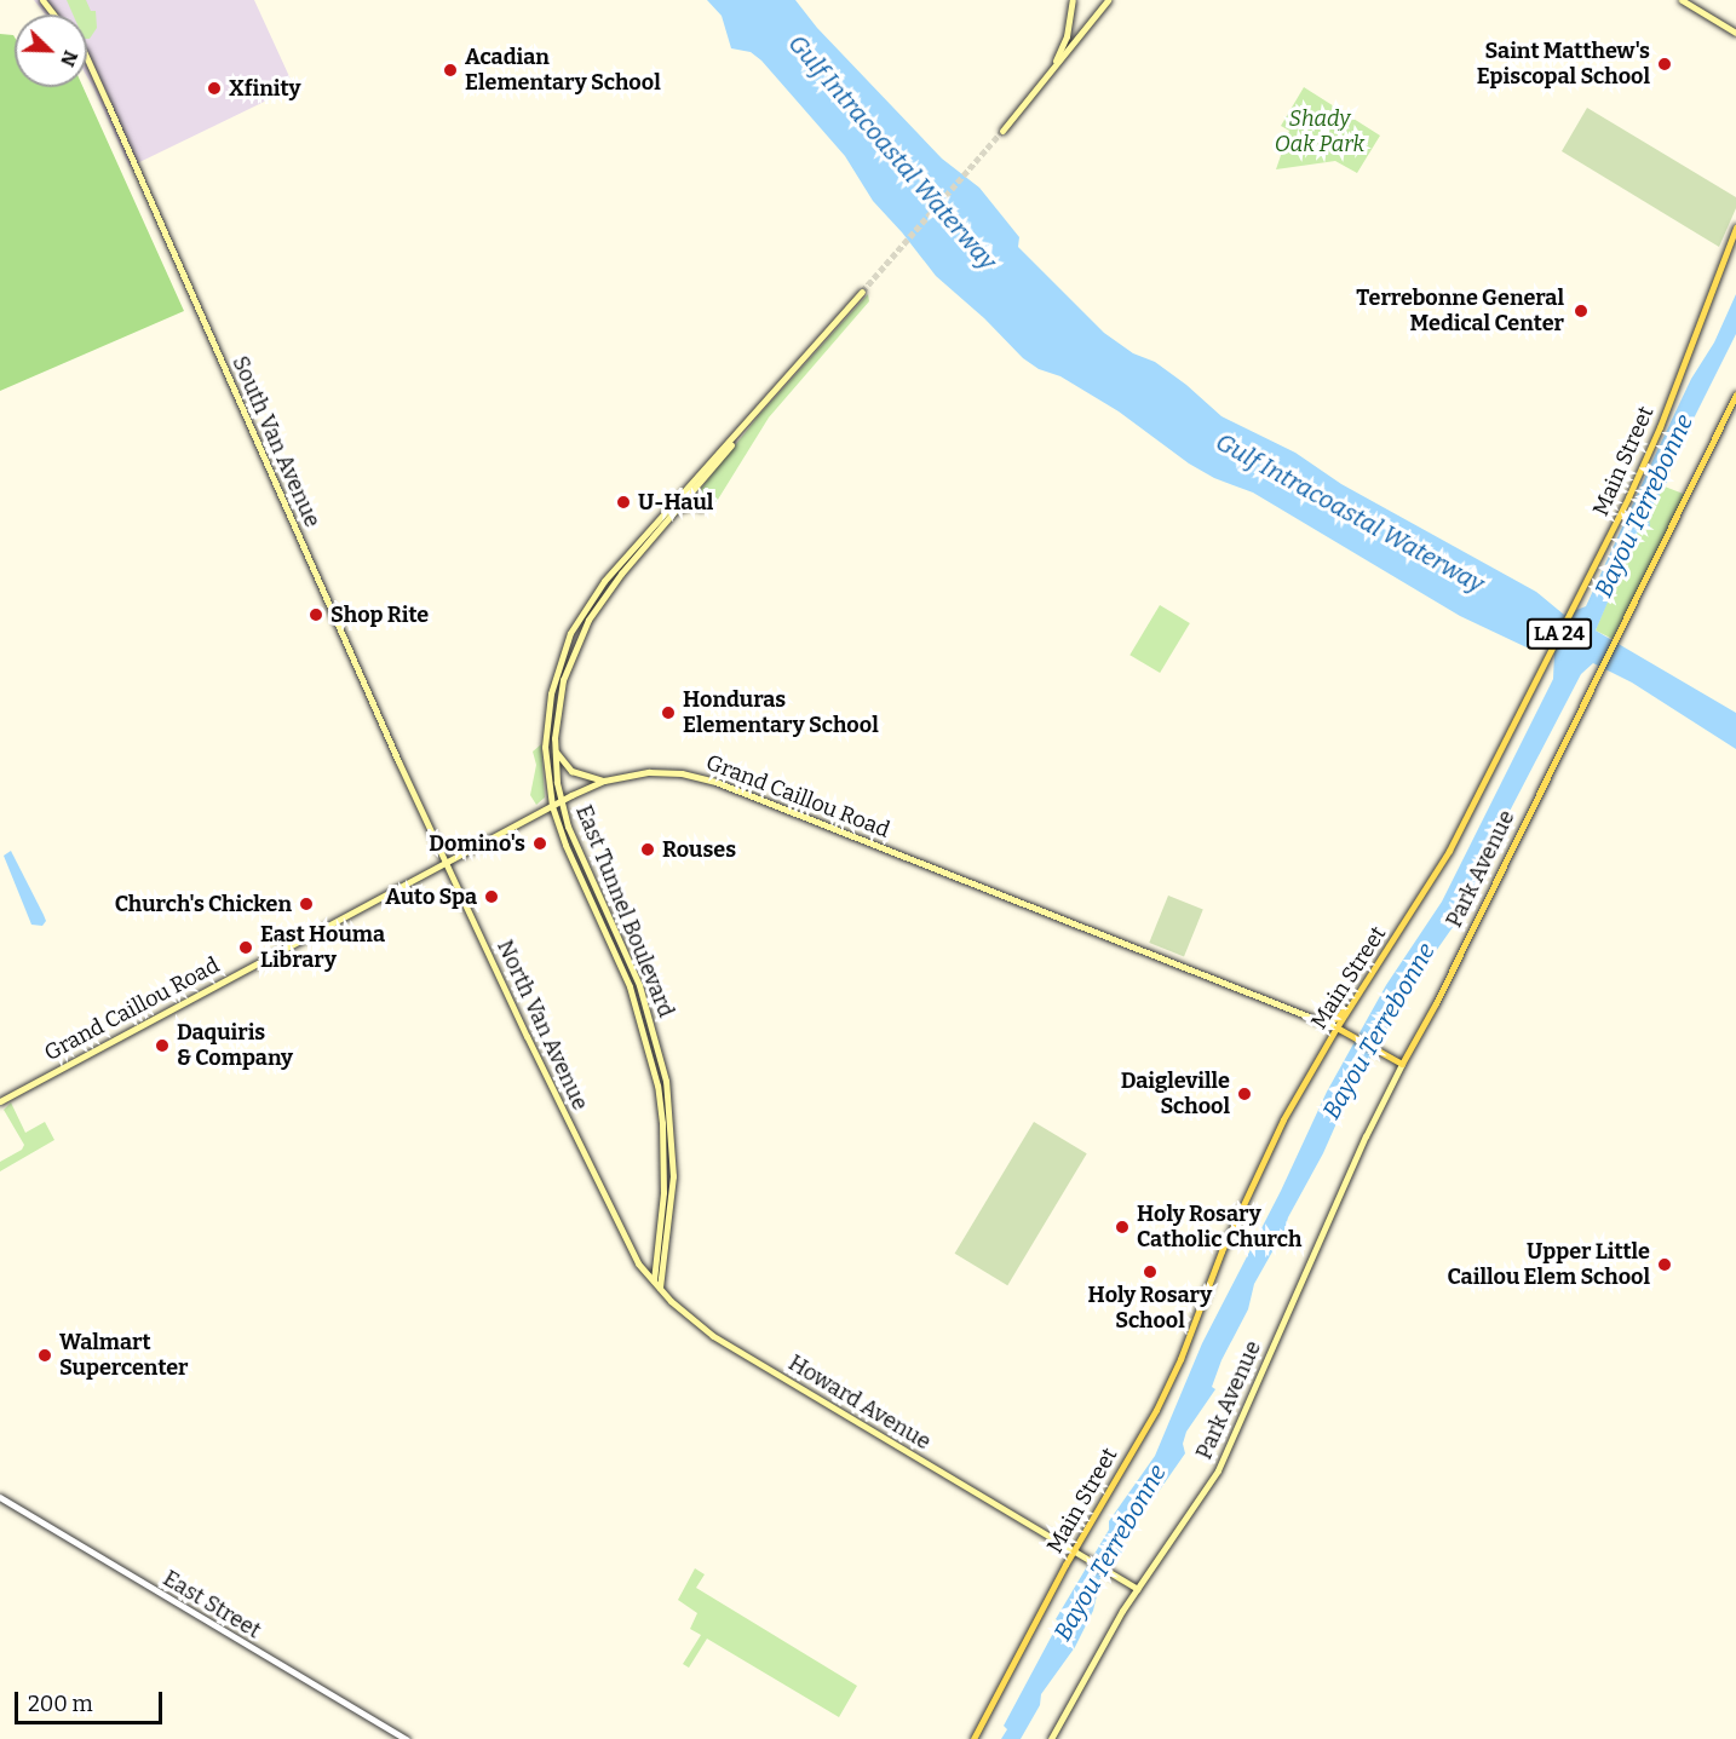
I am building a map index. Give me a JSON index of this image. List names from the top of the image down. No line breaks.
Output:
{"streets":{"main road":["South Van Avenue","Main Street","LA 24","Grand Caillou Road","Park Avenue","East Tunnel Boulevard","North Van Avenue","Howard Avenue"],"street":["East Street"]},"crossings":[["South Van Avenue","Grand Caillou Road"],["South Van Avenue","North Van Avenue"],["Main Street","Grand Caillou Road"],["Main Street","Howard Avenue"],["Grand Caillou Road","Park Avenue"],["Grand Caillou Road","East Tunnel Boulevard"],["Grand Caillou Road","North Van Avenue"],["Park Avenue","Howard Avenue"],["East Tunnel Boulevard","Howard Avenue"],["North Van Avenue","Howard Avenue"]],"water":["Gulf Intracoastal Waterway","Bayou Terrebonne"],"parks":["Shady Oak Park"],"places":["Saint Matthew's Episcopal School","Acadian Elementary School","Xfinity","Terrebonne General Medical Center","U-Haul","Shop Rite","Honduras Elementary School","Domino's","Rouses","Auto Spa","Church's Chicken","East Houma Library","Daquiris & Company","Daigleville School","Holy Rosary Catholic Church","Upper Little Caillou Elem School","Holy Rosary School","Walmart Supercenter"],"scale_bar":"200 m","north":"bottom right"}
